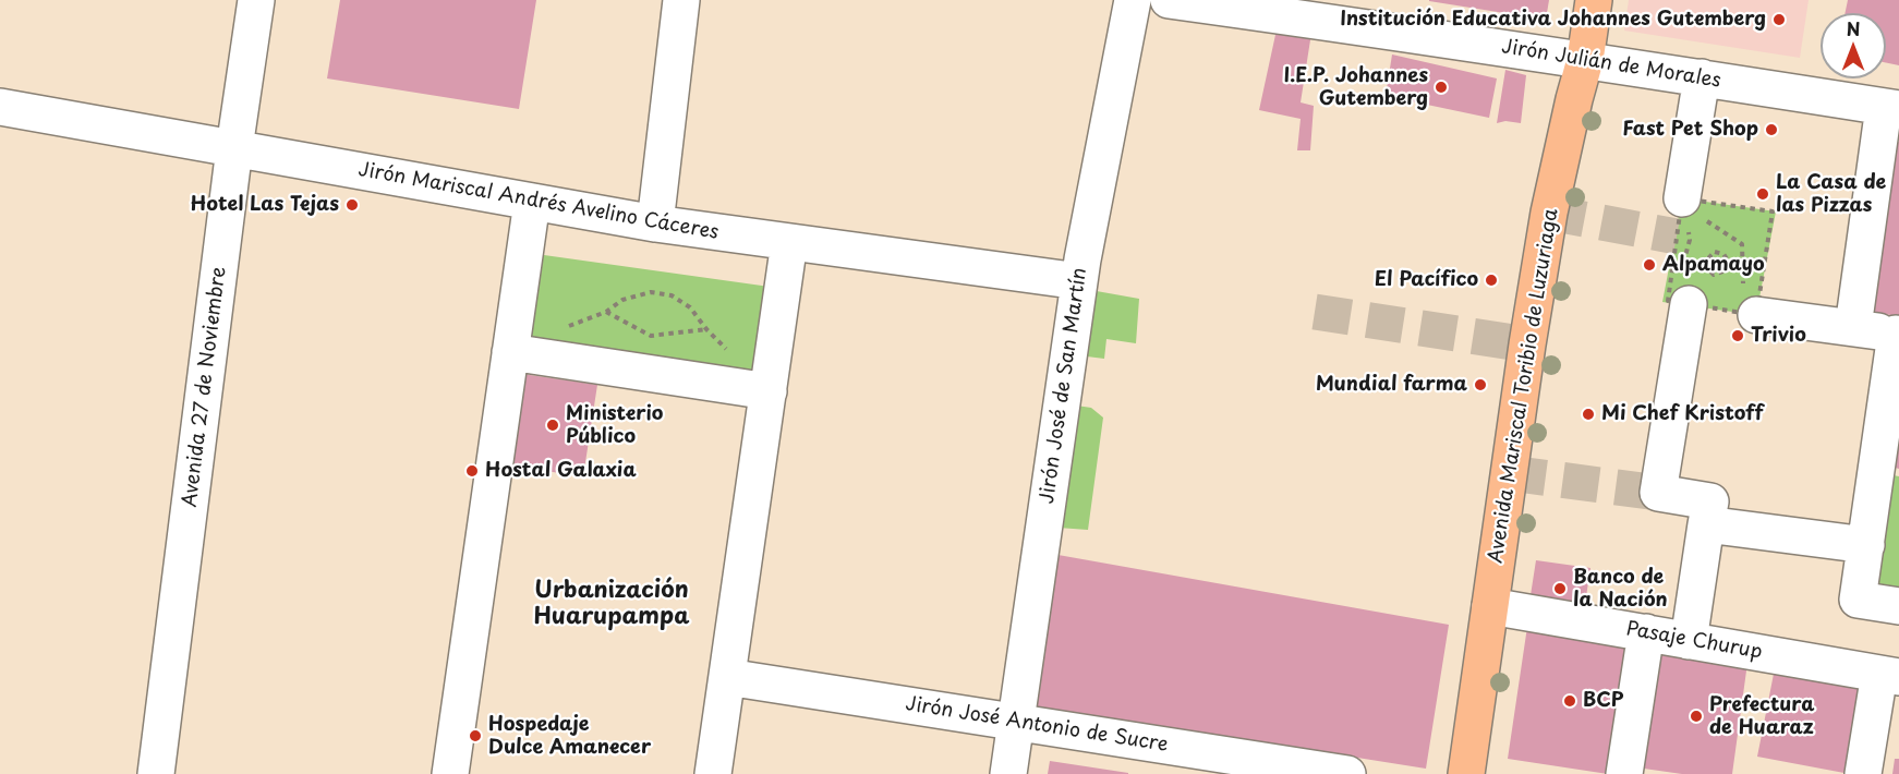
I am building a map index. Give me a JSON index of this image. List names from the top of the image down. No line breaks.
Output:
{"streets":{"main road":["Avenida Mariscal Toribio de Luzuriaga"],"street":["Jirón Julián de Morales","Jirón Mariscal Andrés Avelino Cáceres","Jirón José de San Martín","Avenida 27 de Noviembre","Pasaje Churup","Jirón José Antonio de Sucre"]},"crossings":[["Jirón Julián de Morales","Avenida Mariscal Toribio de Luzuriaga"],["Jirón Mariscal Andrés Avelino Cáceres","Jirón José de San Martín"],["Jirón Mariscal Andrés Avelino Cáceres","Avenida 27 de Noviembre"],["Jirón José de San Martín","Jirón José Antonio de Sucre"],["Avenida Mariscal Toribio de Luzuriaga","Pasaje Churup"]],"districts":["Urbanización Huarupampa"],"places":["Institución Educativa Johannes Gutemberg","I.E.P. Johannes Gutemberg","Fast Pet Shop","La Casa de las Pizzas","Hotel Las Tejas","Alpamayo","El Pacífico","Trivio","Mundial farma","Mi Chef Kristoff","Ministerio Público","Hostal Galaxia","Banco de la Nación","BCP","Prefectura de Huaraz","Hospedaje Dulce Amanecer"],"north":"top"}
